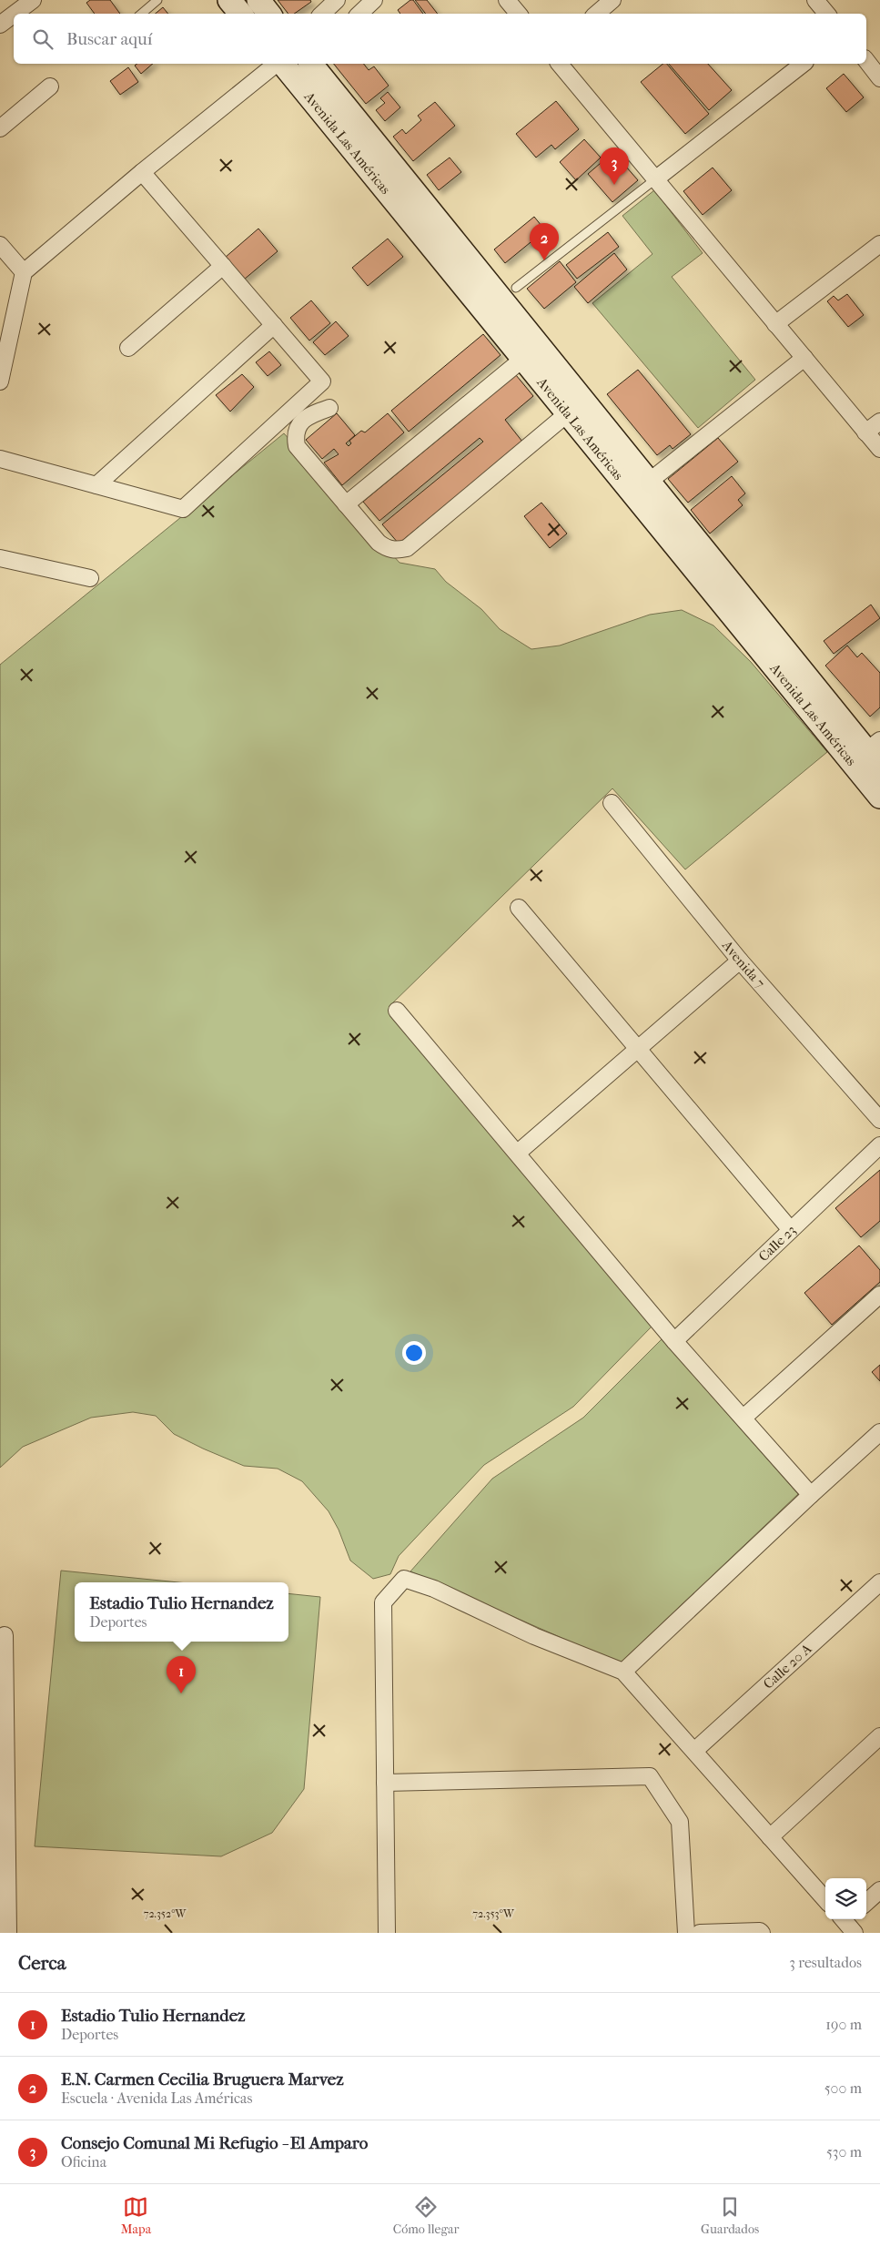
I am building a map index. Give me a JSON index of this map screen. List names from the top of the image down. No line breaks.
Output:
{"streets":{"main road":["Avenida Las Américas"],"street":["Avenida 7","Calle 23","Calle 20 A"]},"page":{"search":"Buscar aquí","pins":["3","2","1"],"popup":["Estadio Tulio Hernandez","Deportes"],"heading":["Cerca","3 resultados"],"list":[{"mark":"1","name":"Estadio Tulio Hernandez","note":"Deportes","value":"190 m"},{"mark":"2","name":"E.N. Carmen Cecilia Bruguera Marvez","note":"Escuela · Avenida Las Américas","value":"500 m"},{"mark":"3","name":"Consejo Comunal Mi Refugio - El Amparo","note":"Oficina","value":"530 m"}],"nav":["Mapa","Cómo llegar","Guardados"]},"coordinates":["72.352°W","72.353°W"]}
